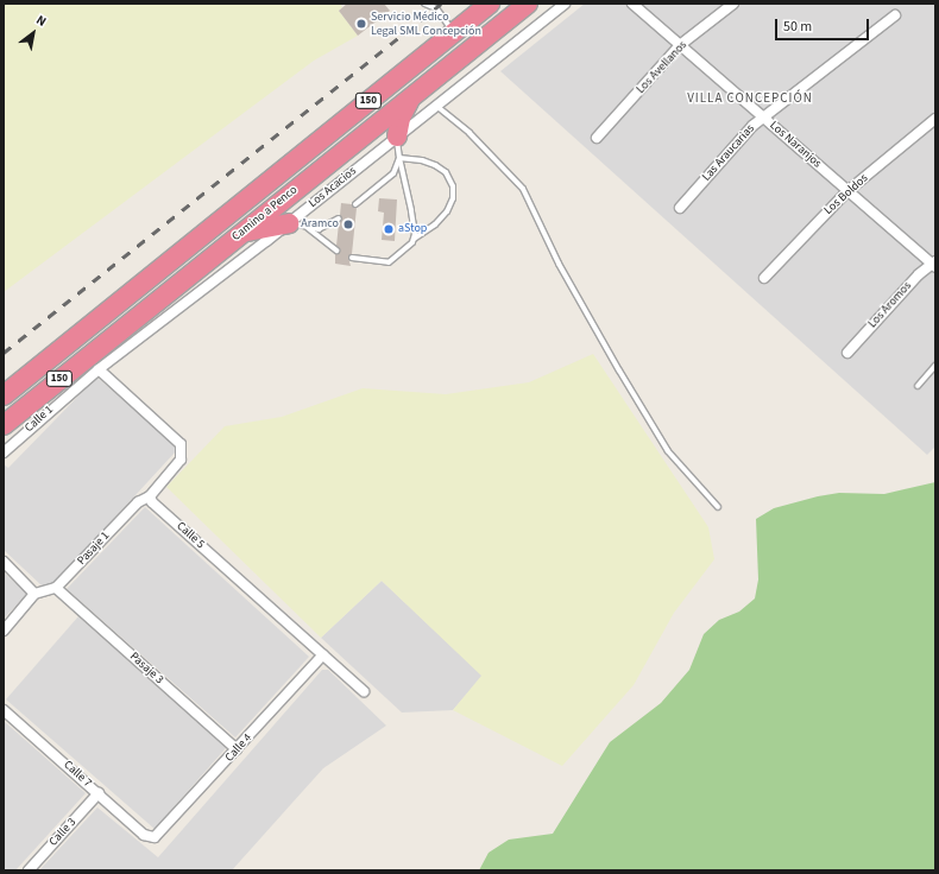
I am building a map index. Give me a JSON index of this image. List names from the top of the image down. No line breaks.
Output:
{"streets":{"highway":["150","Camino a Penco"],"street":["Los Avellanos","Los Naranjos","Las Araucarias","Los Acacios","Los Boldos","Los Aromos","Calle 1","Calle 5","Pasaje 1","Pasaje 3","Calle 4","Calle 7","Calle 3"]},"crossings":[["Los Avellanos","Los Naranjos"],["Los Naranjos","Las Araucarias"],["Los Naranjos","Los Boldos"],["Los Naranjos","Los Aromos"],["Los Acacios","Calle 1"],["Calle 5","Pasaje 1"],["Calle 5","Calle 4"],["Pasaje 1","Pasaje 3"],["Pasaje 3","Calle 4"],["Calle 4","Calle 7"],["Calle 7","Calle 3"]],"districts":["VILLA CONCEPCIÓN"],"places":["Servicio Médico Legal SML Concepción","Aramco","aStop"],"scale_bar":"50 m","north":"top right"}
